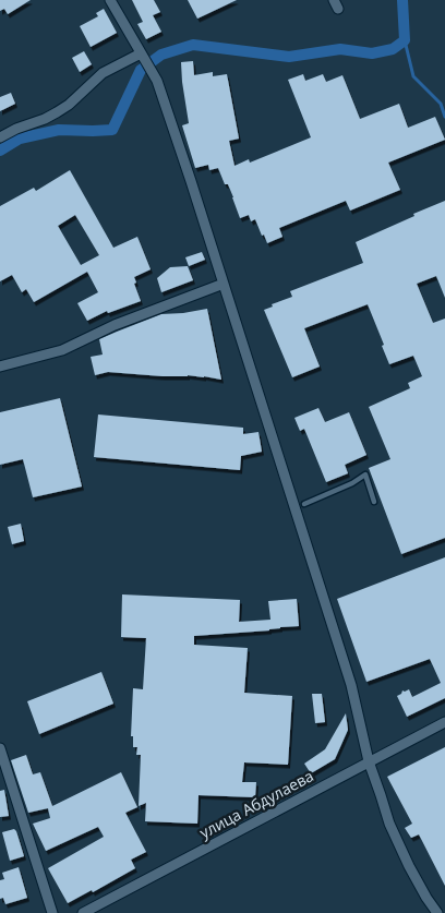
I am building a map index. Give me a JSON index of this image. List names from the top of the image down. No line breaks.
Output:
{"streets":{"street":["улица Абдулаева"]}}
